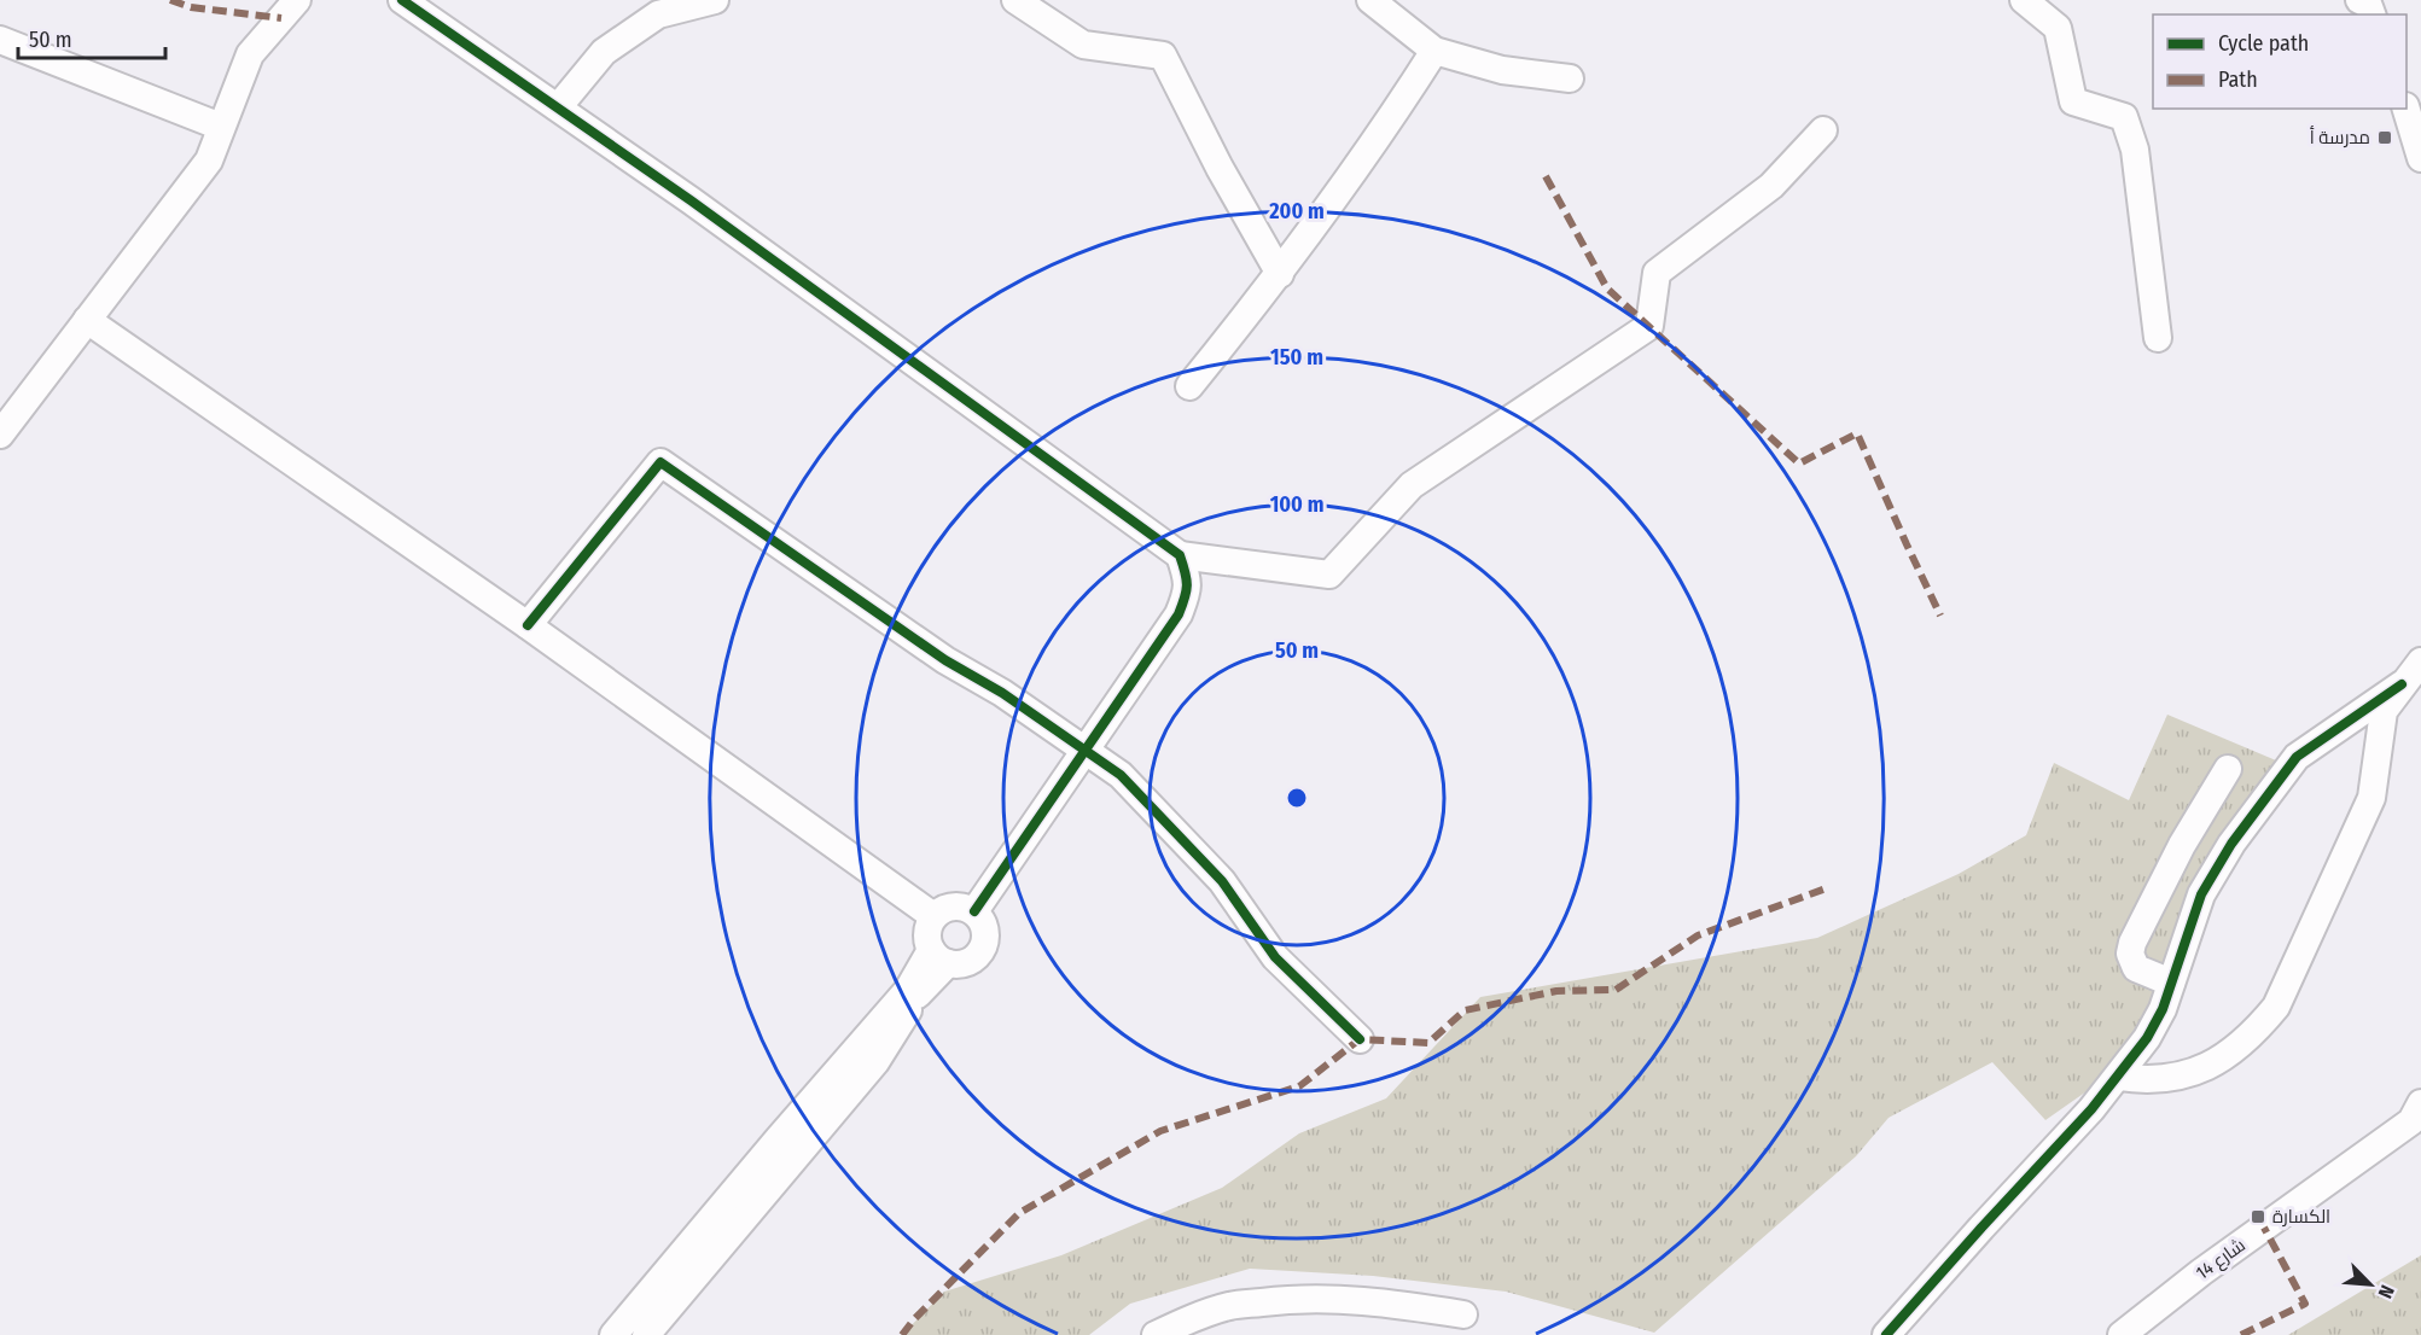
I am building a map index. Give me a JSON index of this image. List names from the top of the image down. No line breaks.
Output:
{"streets":{"street":["شارع 14"]},"places":{"transit":["مدرسة أ","الكسارة"]},"legend":["Cycle path","Path"],"scale_bar":"50 m","north":"bottom right","rings":["200 m","150 m","100 m","50 m"]}
